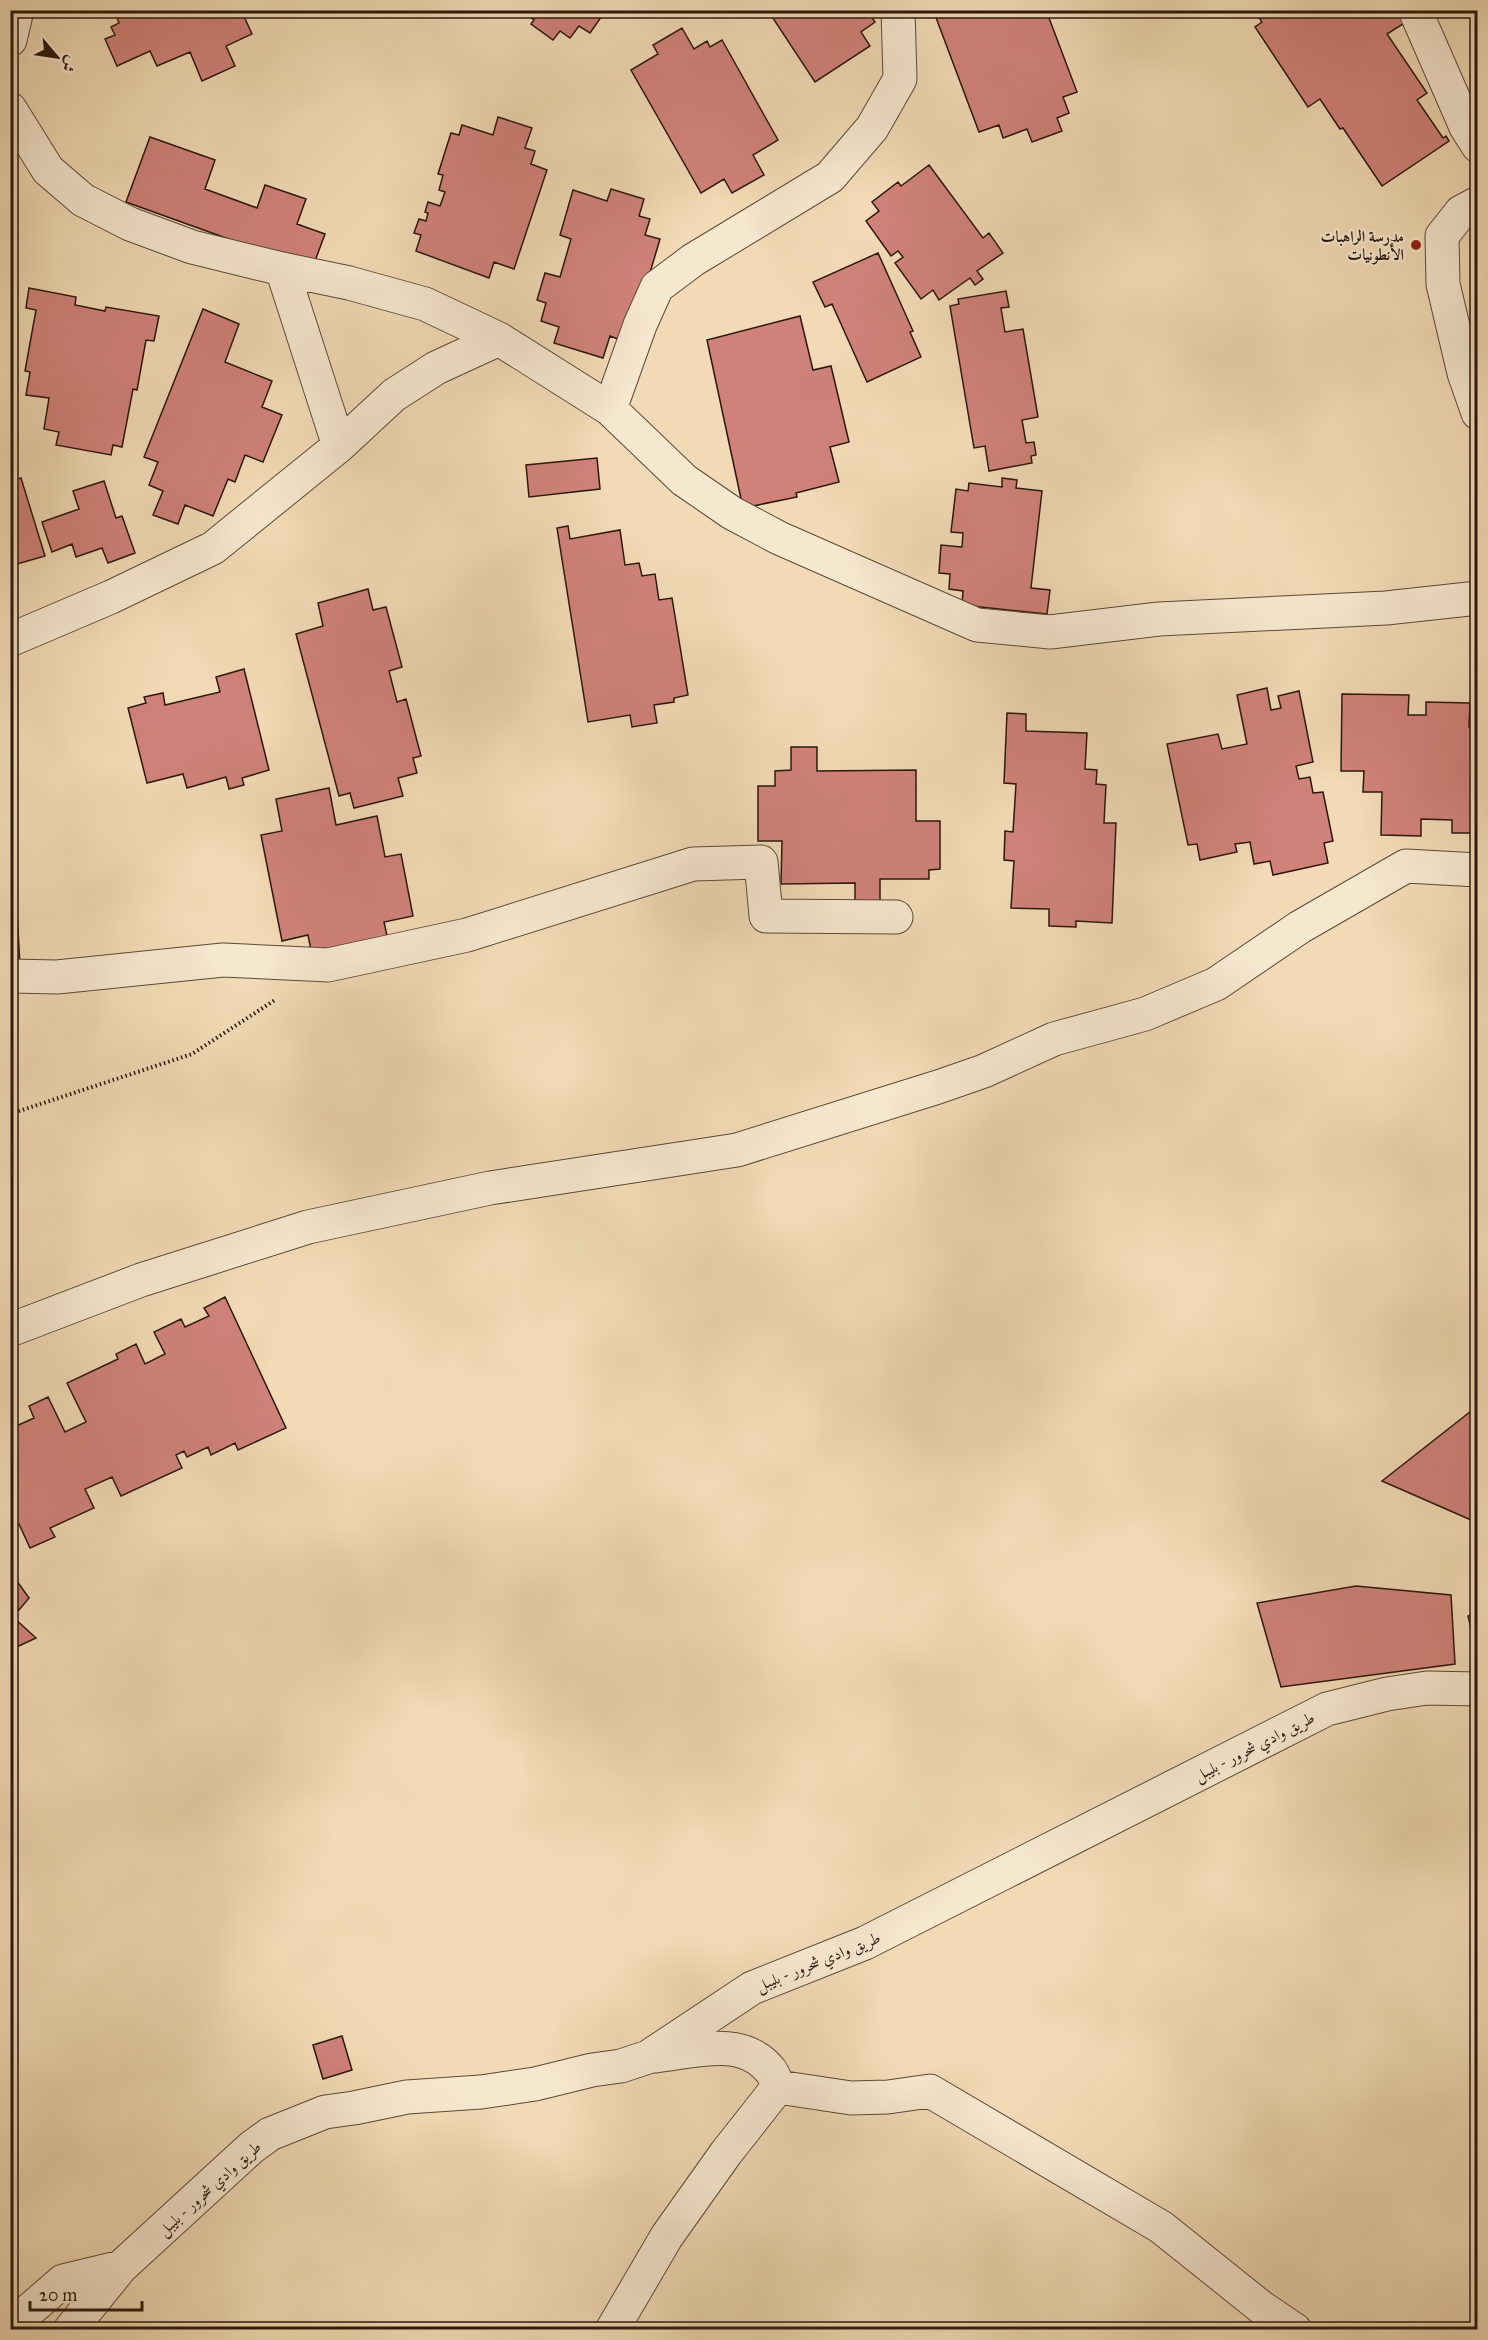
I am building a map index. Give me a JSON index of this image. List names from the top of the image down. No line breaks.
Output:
{"streets":{"street":["طريق وادي شحرور - بليبل"]},"places":["مدرسة الراهبات الأنطونيات"],"scale_bar":"20 m","north":"bottom right"}
